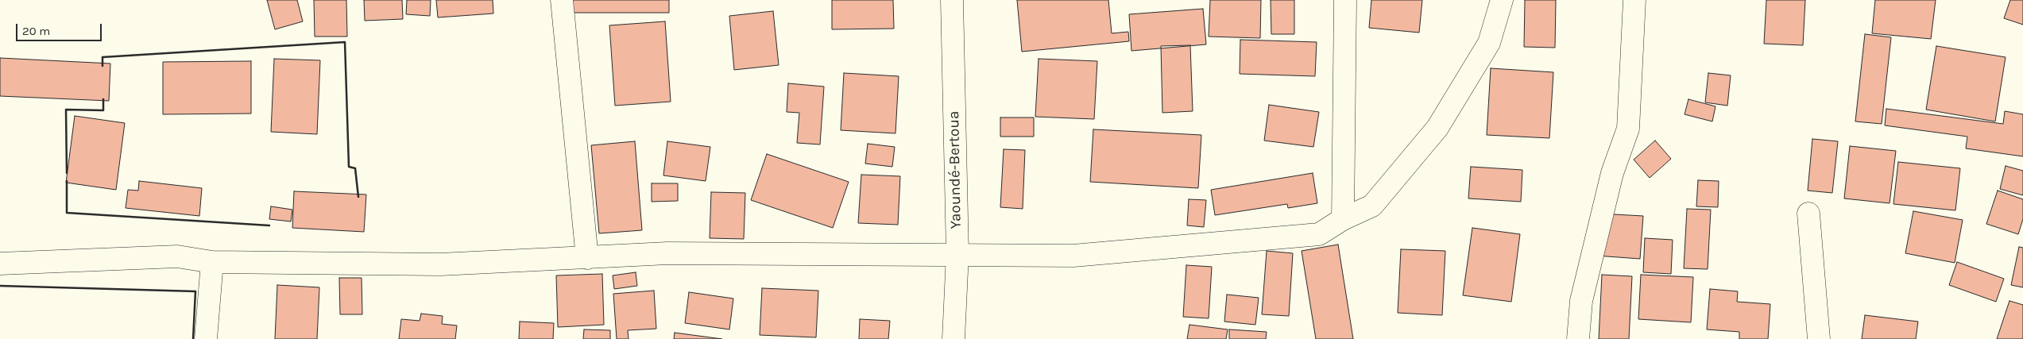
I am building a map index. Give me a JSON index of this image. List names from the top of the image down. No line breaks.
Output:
{"streets":{"main road":["Yaoundé-Bertoua"]},"scale_bar":"20 m"}
